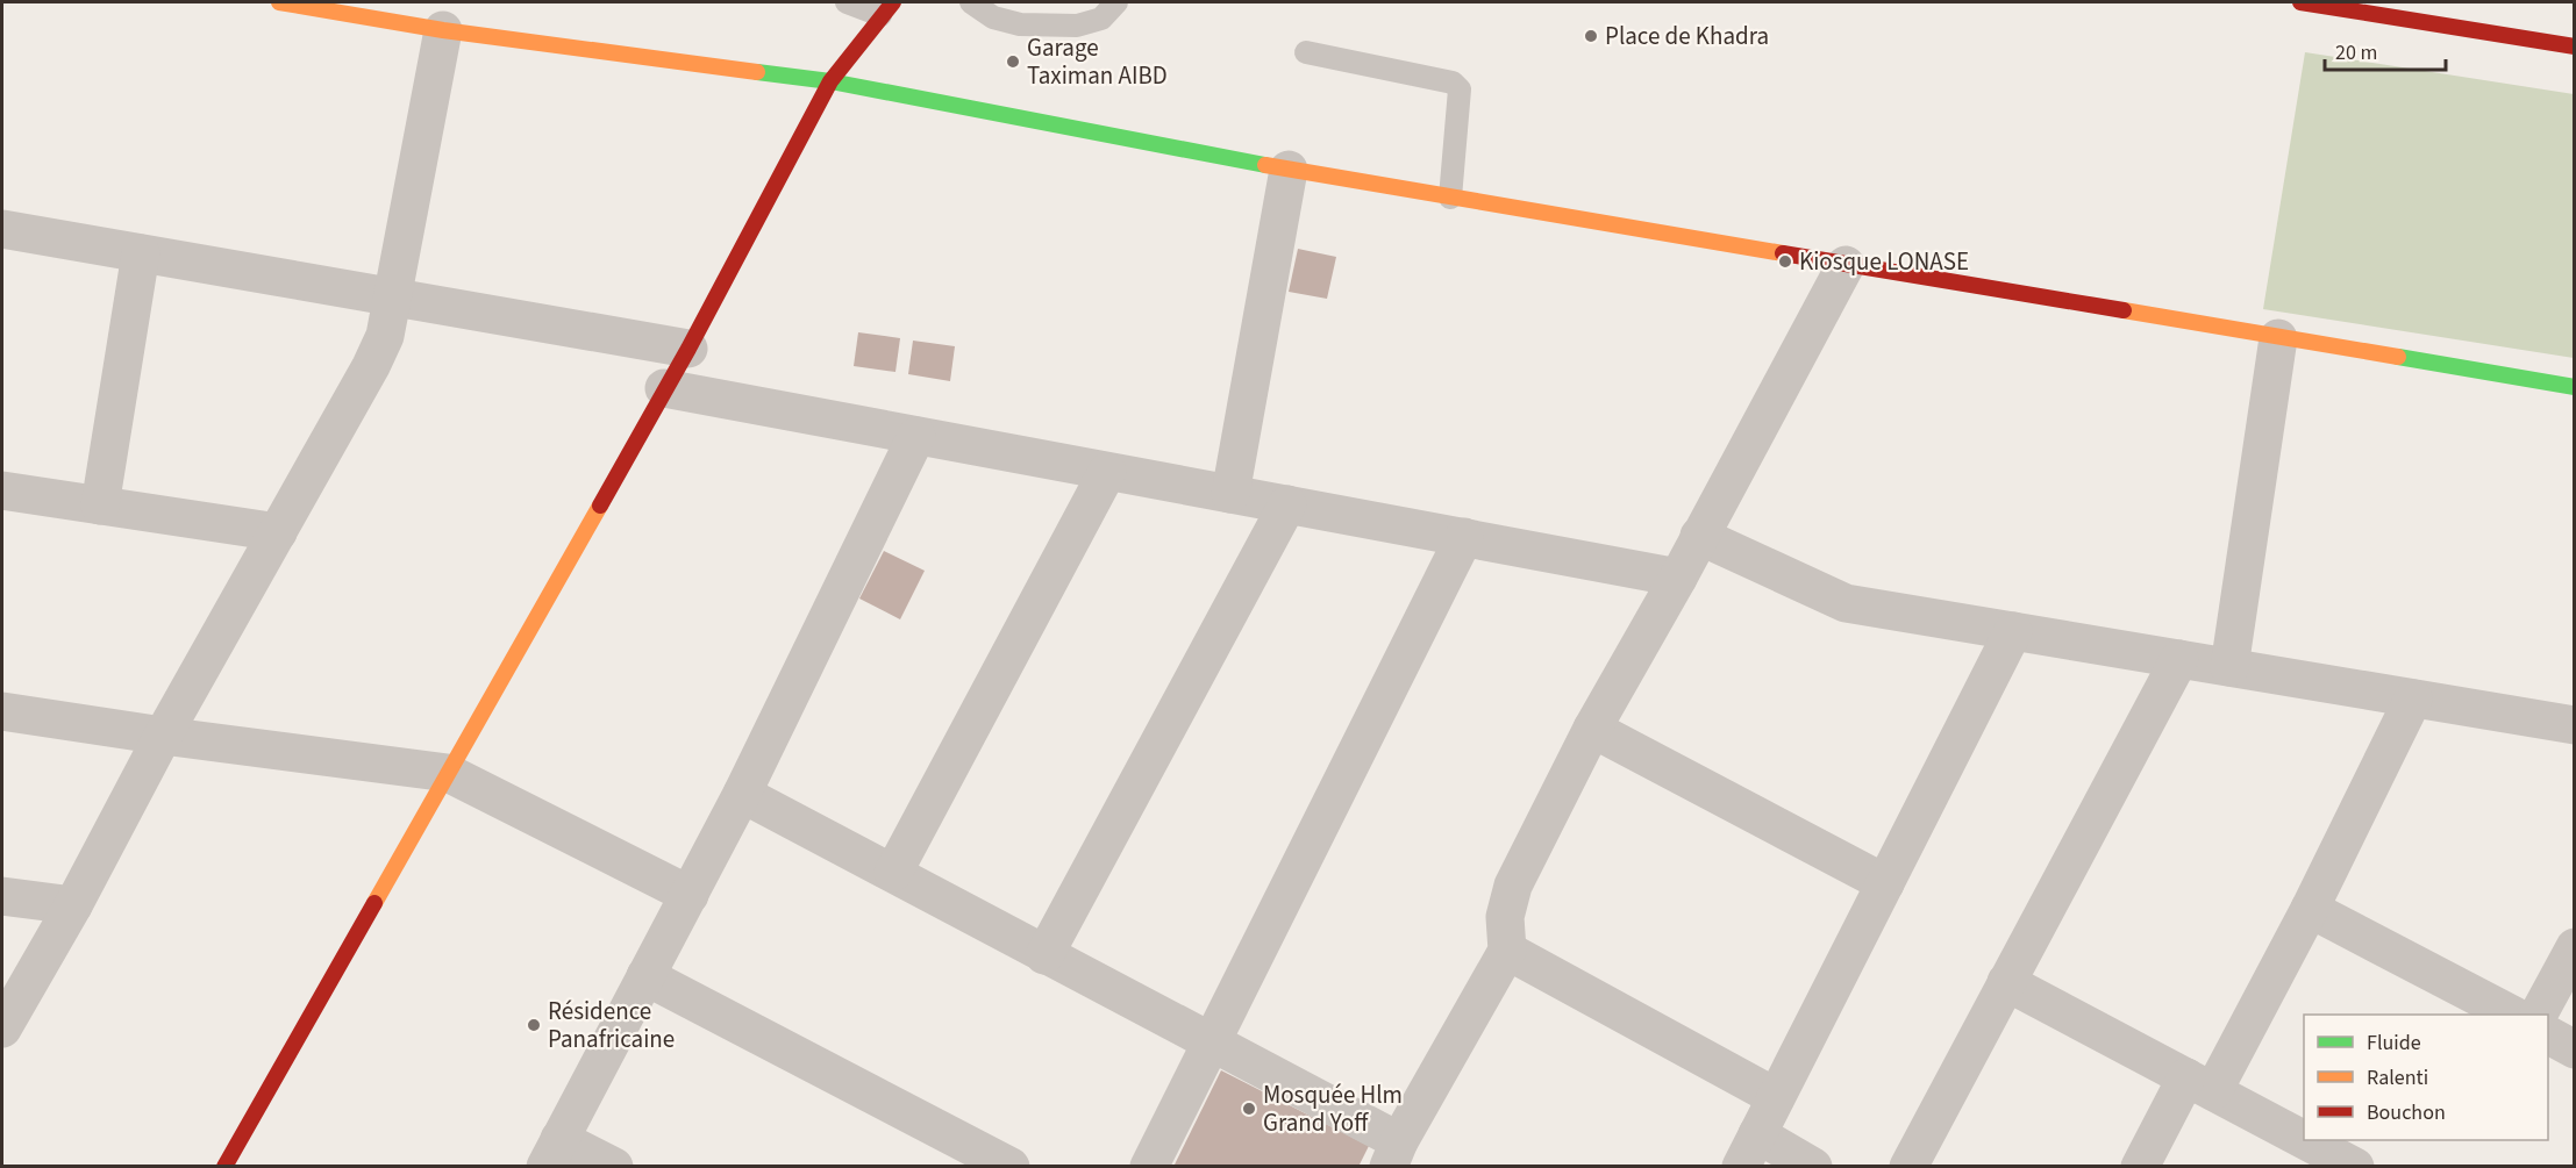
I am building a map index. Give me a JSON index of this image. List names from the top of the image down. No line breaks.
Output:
{"places":["Place de Khadra","Garage Taximan AIBD","Kiosque LONASE","Résidence Panafricaine","Mosquée Hlm Grand Yoff"],"legend":["Fluide","Ralenti","Bouchon"],"scale_bar":"20 m"}
